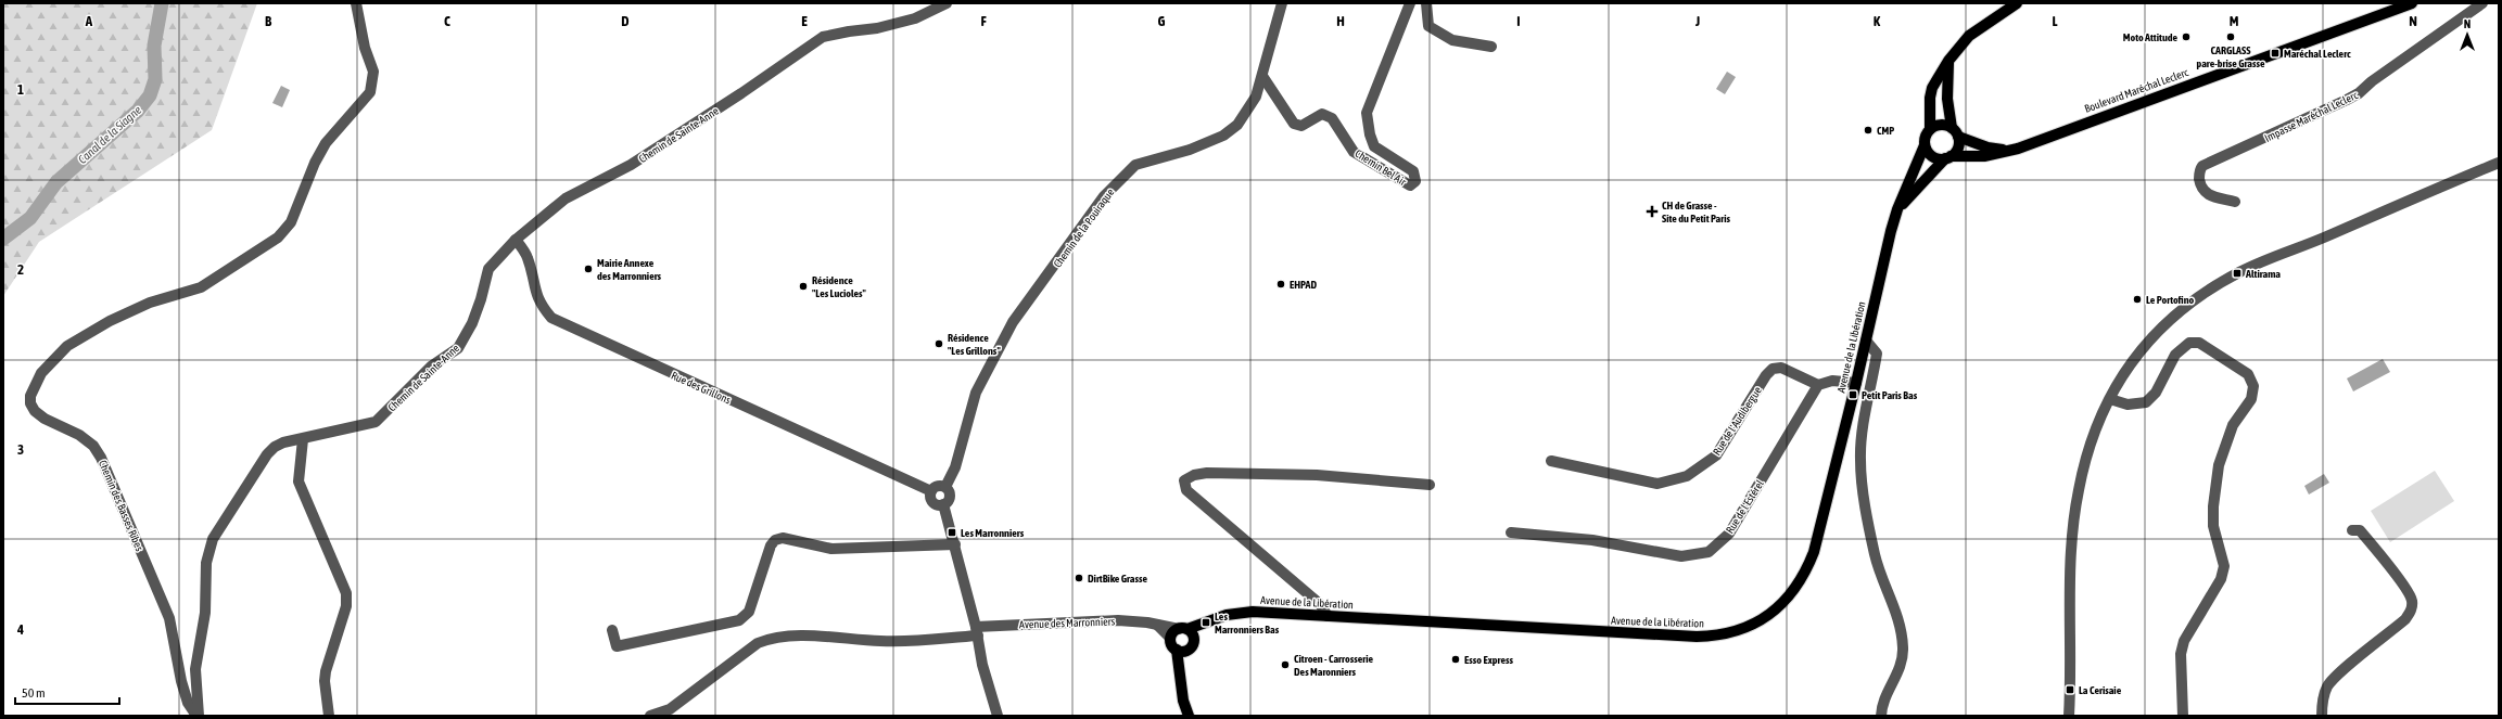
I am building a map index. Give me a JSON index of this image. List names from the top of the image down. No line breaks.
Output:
{"streets":{"main road":["Boulevard Maréchal Leclerc","Avenue de la Libération"],"street":["Impasse Maréchal Leclerc","Chemin de Sainte-Anne","Chemin Bel Air","Chemin de la Pouiraque","Rue des Grillons","Rue de l'Audibergue","Chemin des Basses Ribes","Rue de l'Estérel","Avenue des Marronniers"]},"crossings":[["Chemin de Sainte-Anne","Rue des Grillons"],["Chemin de Sainte-Anne","Chemin des Basses Ribes"],["Chemin Bel Air","Chemin de la Pouiraque"],["Chemin de la Pouiraque","Rue des Grillons"],["Avenue de la Libération","Avenue des Marronniers"],["Rue de l'Audibergue","Rue de l'Estérel"]],"water":["Canal de la Siagne"],"places":{"other":["Moto Attitude","CARGLASS pare-brise Grasse","CMP","Mairie Annexe des Marronniers","EHPAD","Résidence \"Les Lucioles\"","Le Portofino","Résidence \"Les Grillons\"","DirtBike Grasse","Esso Express","Citroen - Carrosserie Des Maronniers"],"transit":["Maréchal Leclerc","Altirama","Petit Paris Bas","Les Marronniers","Les Marronniers Bas","La Cerisaie"],"health":["CH de Grasse - Site du Petit Paris"]},"scale_bar":"50 m","north":"top","grid":{"columns":["A","B","C","D","E","F","G","H","I","J","K","L","M","N"],"rows":["1","2","3","4"]}}
